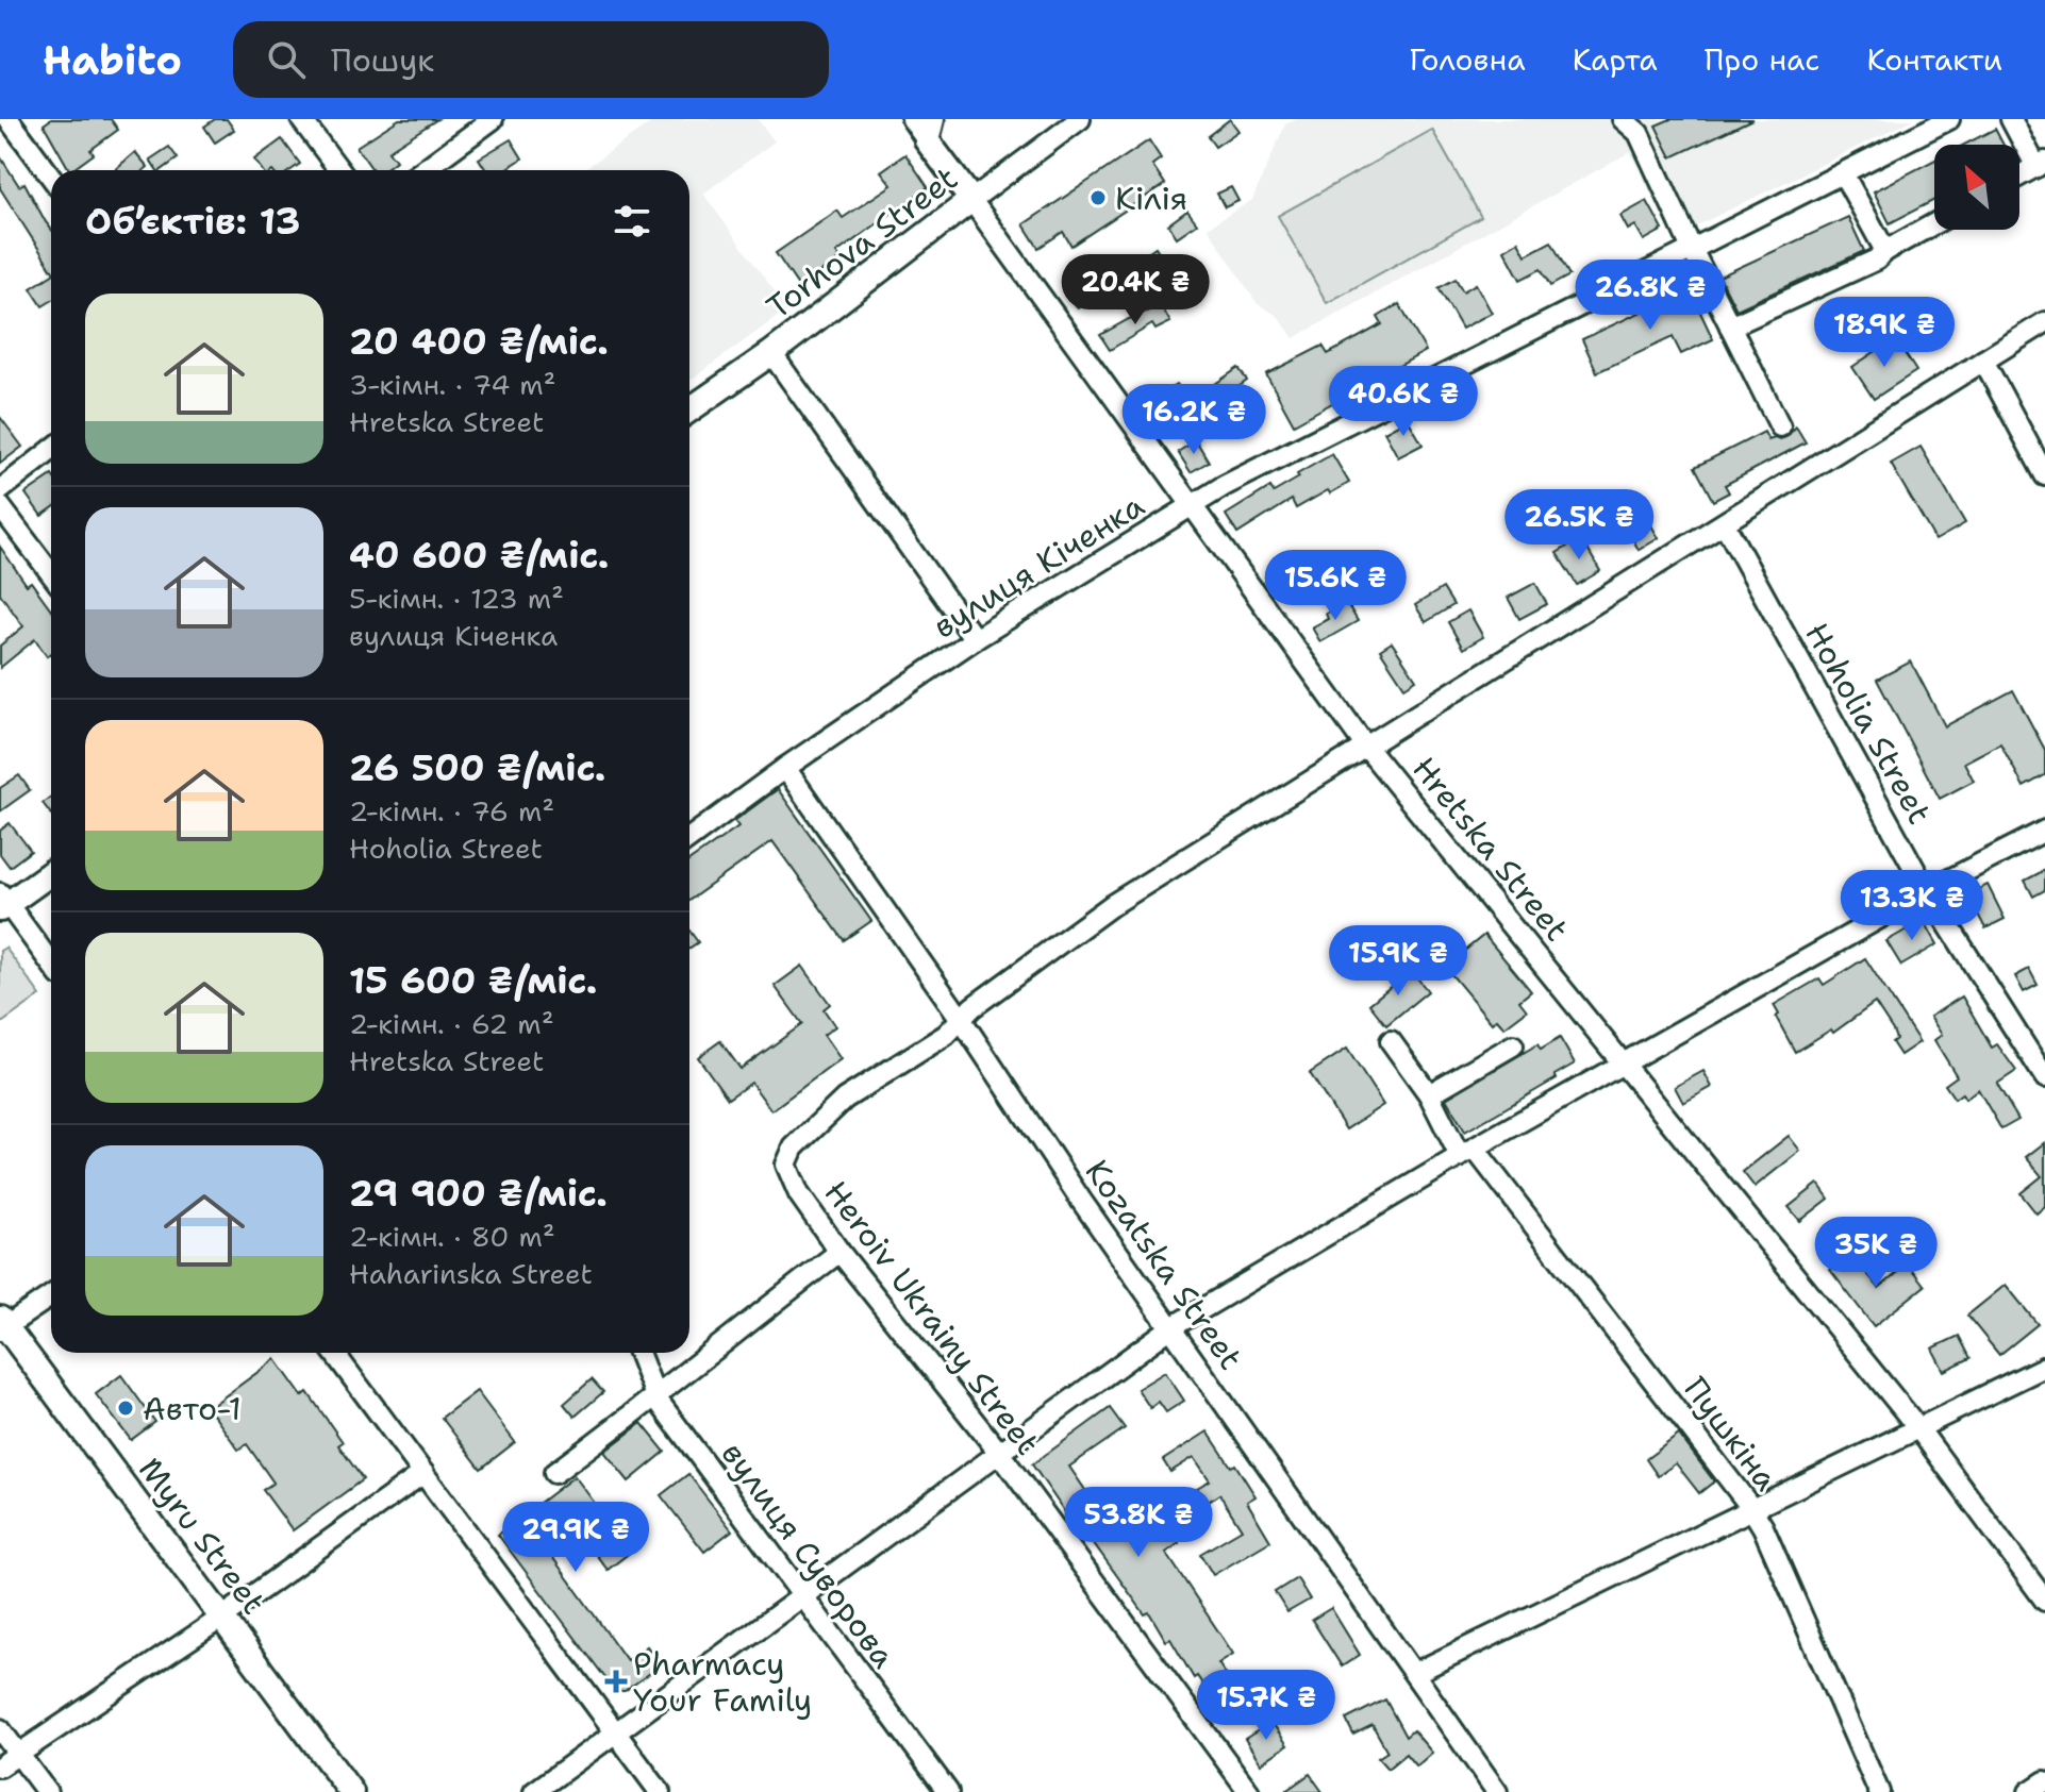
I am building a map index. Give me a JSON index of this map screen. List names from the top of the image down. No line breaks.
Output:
{"streets":{"main road":["Torhova Street","Hretska Street","Myru Street"],"street":["вулиця Кіченка","Hoholia Street","Kozatska Street","Heroiv Ukrainy Street","Пушкіна","вулиця Суворова"]},"crossings":[["Torhova Street","Hretska Street"],["вулиця Кіченка","Hretska Street"],["вулиця Кіченка","Kozatska Street"],["Kozatska Street","Heroiv Ukrainy Street"]],"places":{"other":["Кілія","Авто-1"],"health":["Pharmacy Your Family"]},"north":"top left","page":{"header":"Habito","search":"Пошук","nav":["Головна","Карта","Про нас","Контакти"],"heading":"Об’єктів: 13","price":["20.4K ₴","26.8K ₴","18.9K ₴","40.6K ₴","16.2K ₴","26.5K ₴","15.6K ₴","13.3K ₴","15.9K ₴","35K ₴","53.8K ₴","29.9K ₴","15.7K ₴"],"list":[{"name":"20 400 ₴/міс.","note":"3-кімн. · 74 m² · Hretska Street"},{"name":"40 600 ₴/міс.","note":"5-кімн. · 123 m² · вулиця Кіченка"},{"name":"26 500 ₴/міс.","note":"2-кімн. · 76 m² · Hoholia Street"},{"name":"15 600 ₴/міс.","note":"2-кімн. · 62 m² · Hretska Street"},{"name":"29 900 ₴/міс.","note":"2-кімн. · 80 m² · Haharinska Street"}]}}
